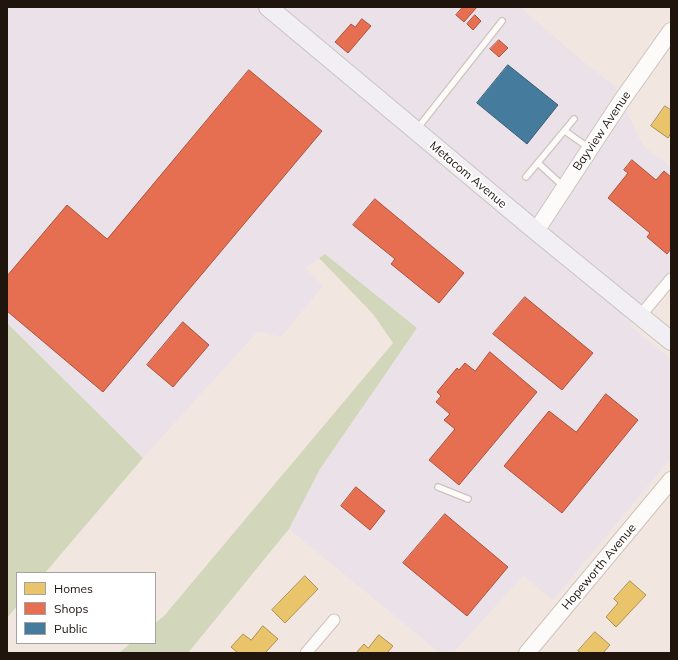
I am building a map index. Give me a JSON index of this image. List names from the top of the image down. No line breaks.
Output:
{"streets":{"main road":["Bayview Avenue","Metacom Avenue","Hopeworth Avenue"]},"crossings":[["Bayview Avenue","Metacom Avenue"]],"legend":["Homes","Shops","Public"]}
